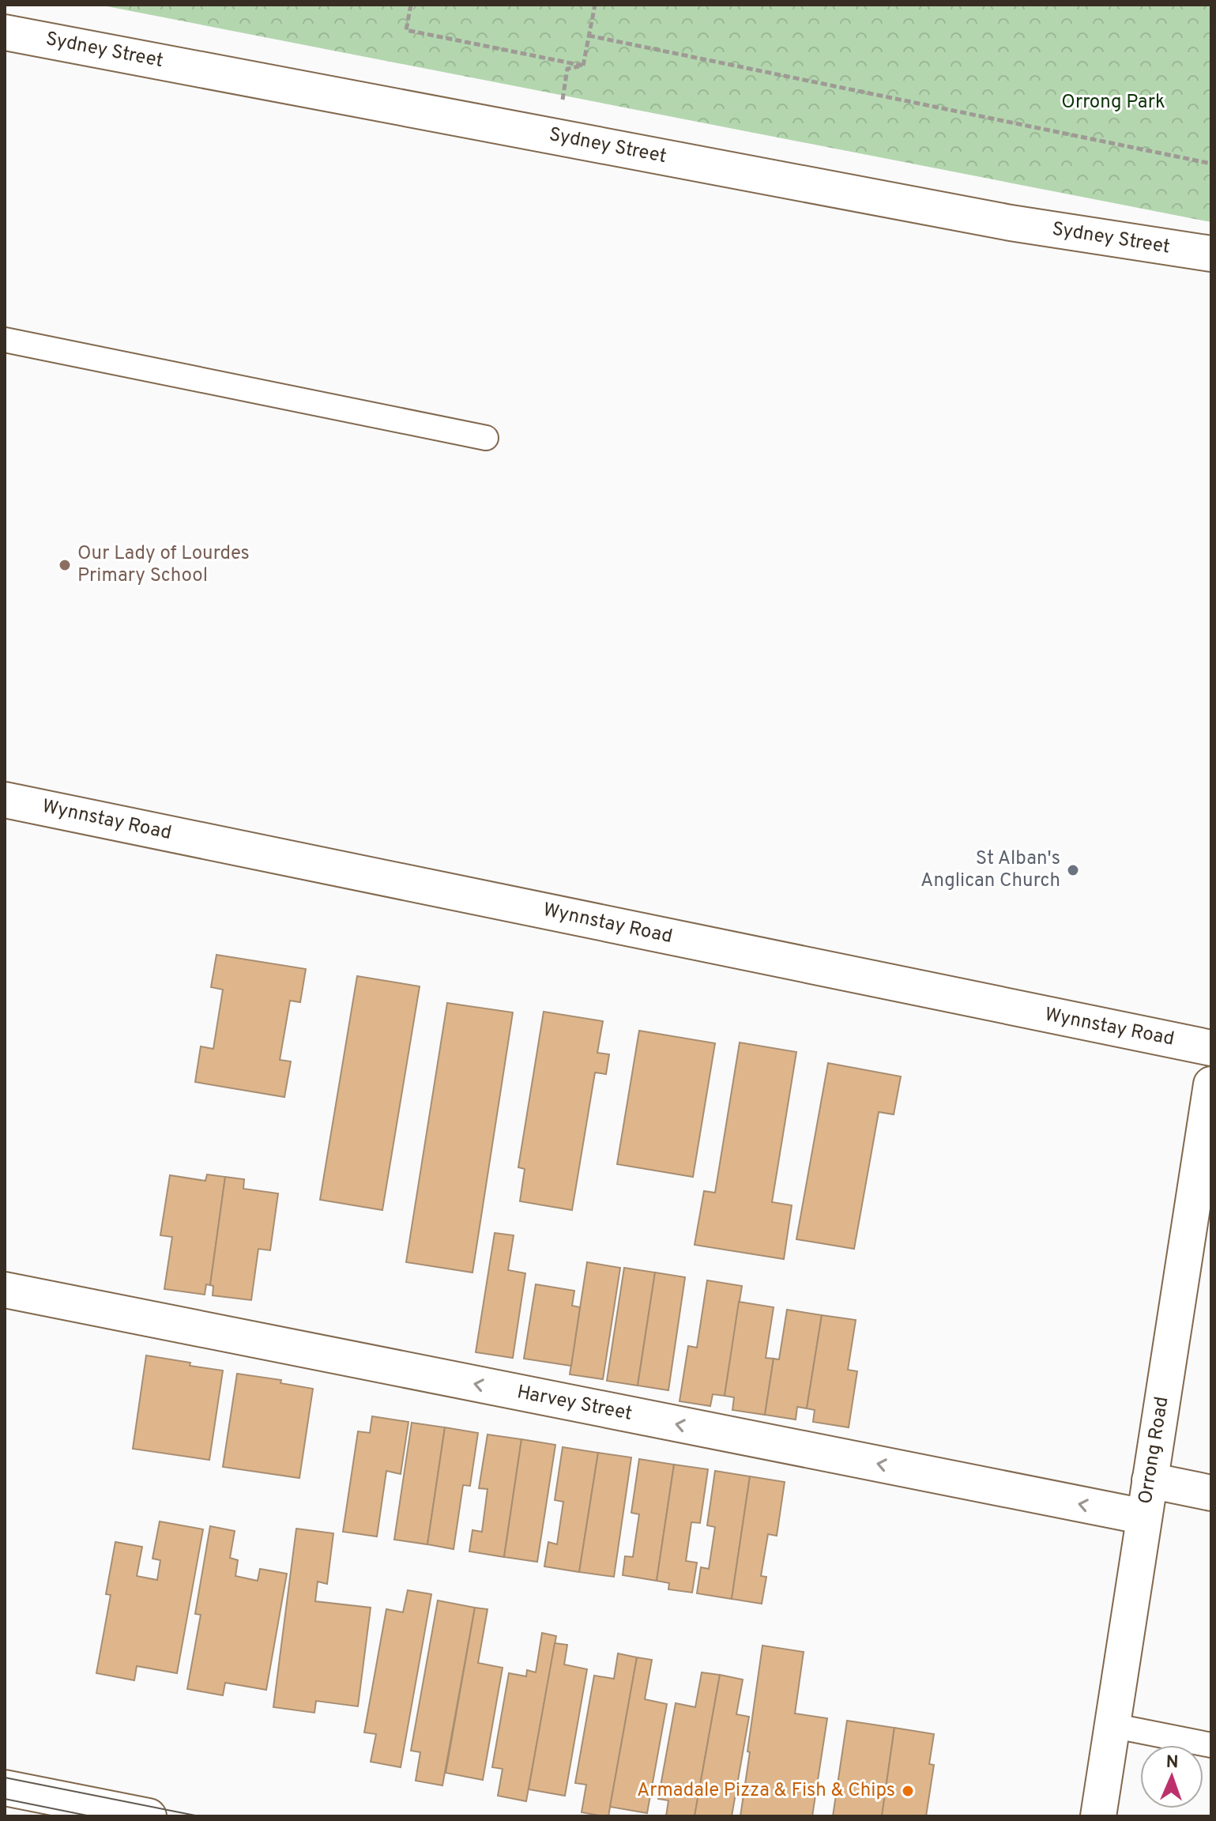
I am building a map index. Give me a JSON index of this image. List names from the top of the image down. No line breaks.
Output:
{"streets":{"street":["Sydney Street","Wynnstay Road","Harvey Street","Orrong Road"]},"crossings":[["Harvey Street","Orrong Road"]],"one_way":["Harvey Street"],"parks":["Orrong Park"],"places":["Our Lady of Lourdes Primary School","St Alban's Anglican Church","Armadale Pizza & Fish & Chips"],"north":"top"}
